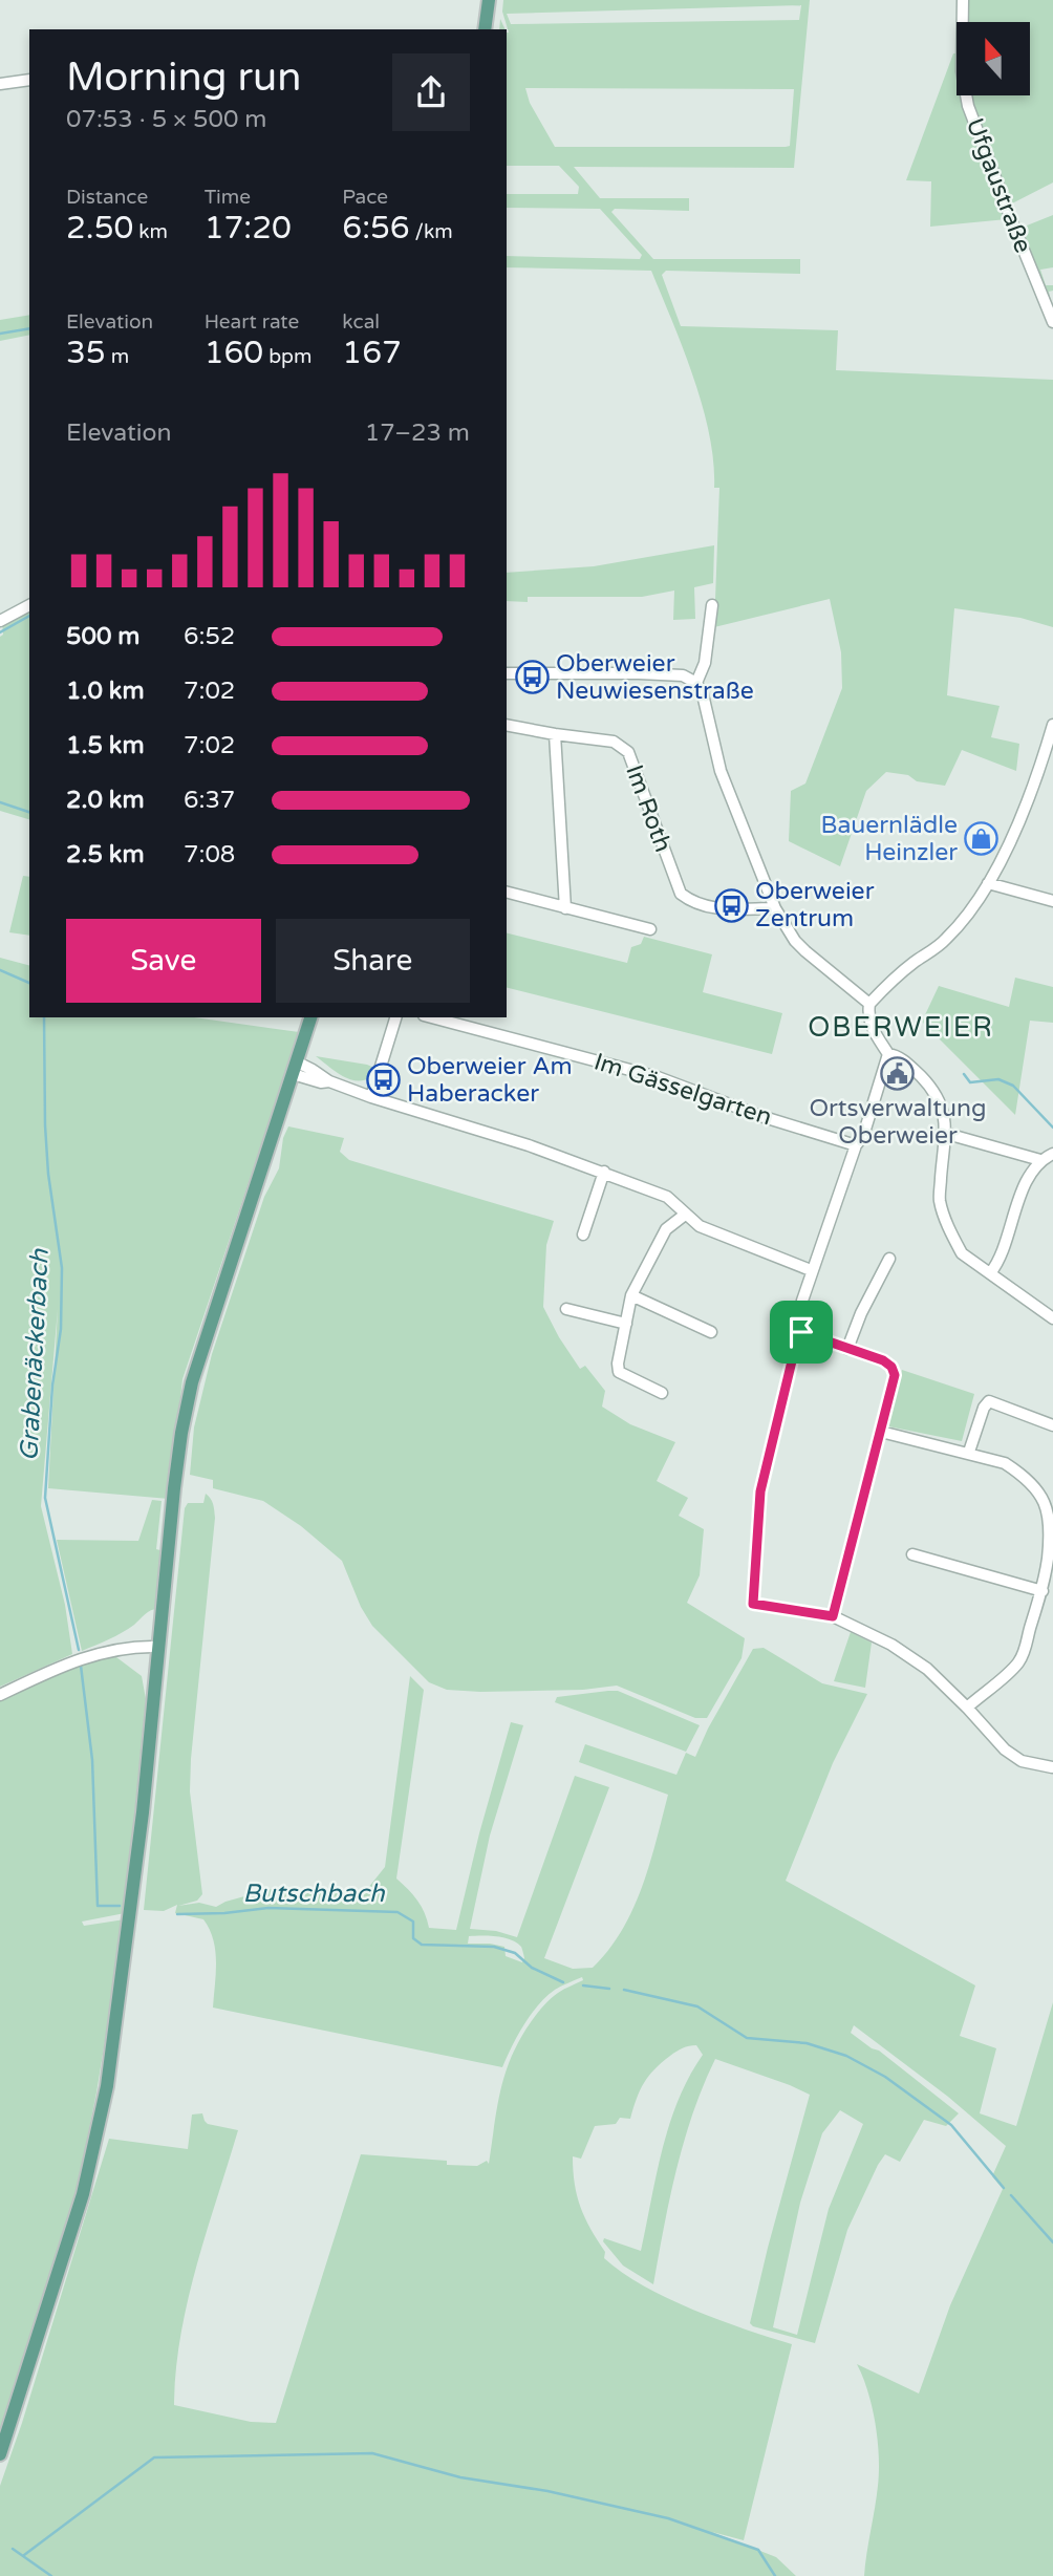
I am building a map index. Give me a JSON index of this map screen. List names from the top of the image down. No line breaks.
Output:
{"streets":{"street":["Ufgaustraße","Im Roth","Im Gässelgarten"]},"districts":["OBERWEIER"],"water":["Grabenäckerbach","Butschbach"],"places":{"bus stop":["Oberweier Neuwiesenstraße","Oberweier Zentrum","Oberweier Am Haberacker"],"shop":["Bauernlädle Heinzler"],"public building":["Ortsverwaltung Oberweier"]},"north":"top","page":{"heading":["Morning run","07:53 · 5 × 500 m"],"stats":[["Distance","2.50 km"],["Time","17:20"],["Pace","6:56 /km"],["Elevation","35 m"],["Heart rate","160 bpm"],["kcal","167"]],"chart":["Elevation","17–23 m"],"list":[{"name":"500 m","note":"6:52"},{"name":"1.0 km","note":"7:02"},{"name":"1.5 km","note":"7:02"},{"name":"2.0 km","note":"6:37"},{"name":"2.5 km","note":"7:08"}],"buttons":["Save","Share"]}}
